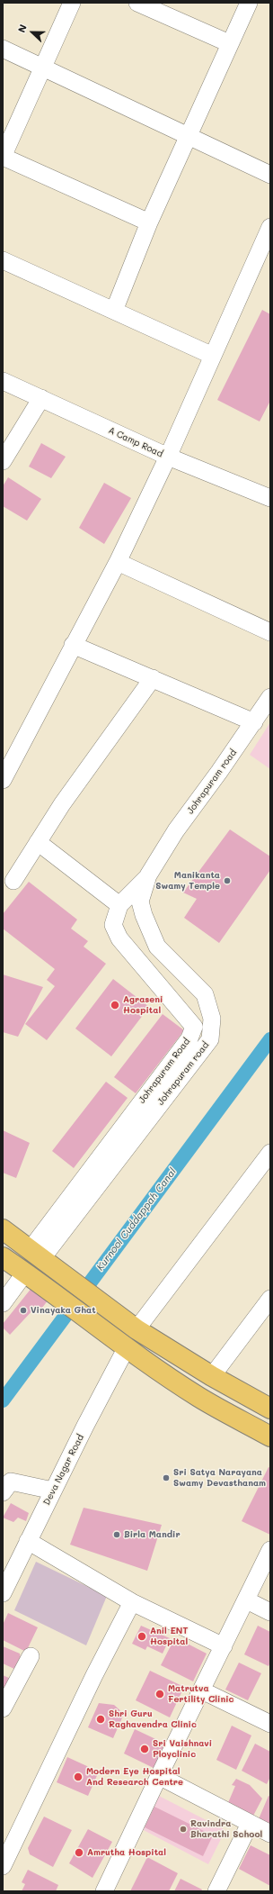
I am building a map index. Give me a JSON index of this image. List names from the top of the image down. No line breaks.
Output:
{"streets":{"street":["A Camp Road","Johrapuram road","Johrapuram Road","Deva Nagar Road"]},"crossings":[["Johrapuram road","Johrapuram Road"]],"water":["Kurnool Cuddappah Canal"],"places":["Manikanta Swamy Temple","Agraseni Hospital","Vinayaka Ghat","Sri Satya Narayana Swamy Devasthanam","Birla Mandir","Anil ENT Hospital","Matrutva Fertility Clinic","Shri Guru Raghavendra Clinic","Sri Vaishnavi Ployclinic","Modern Eye Hospital And Research Centre","Ravindra Bharathi School","Amrutha Hospital"],"north":"left"}
